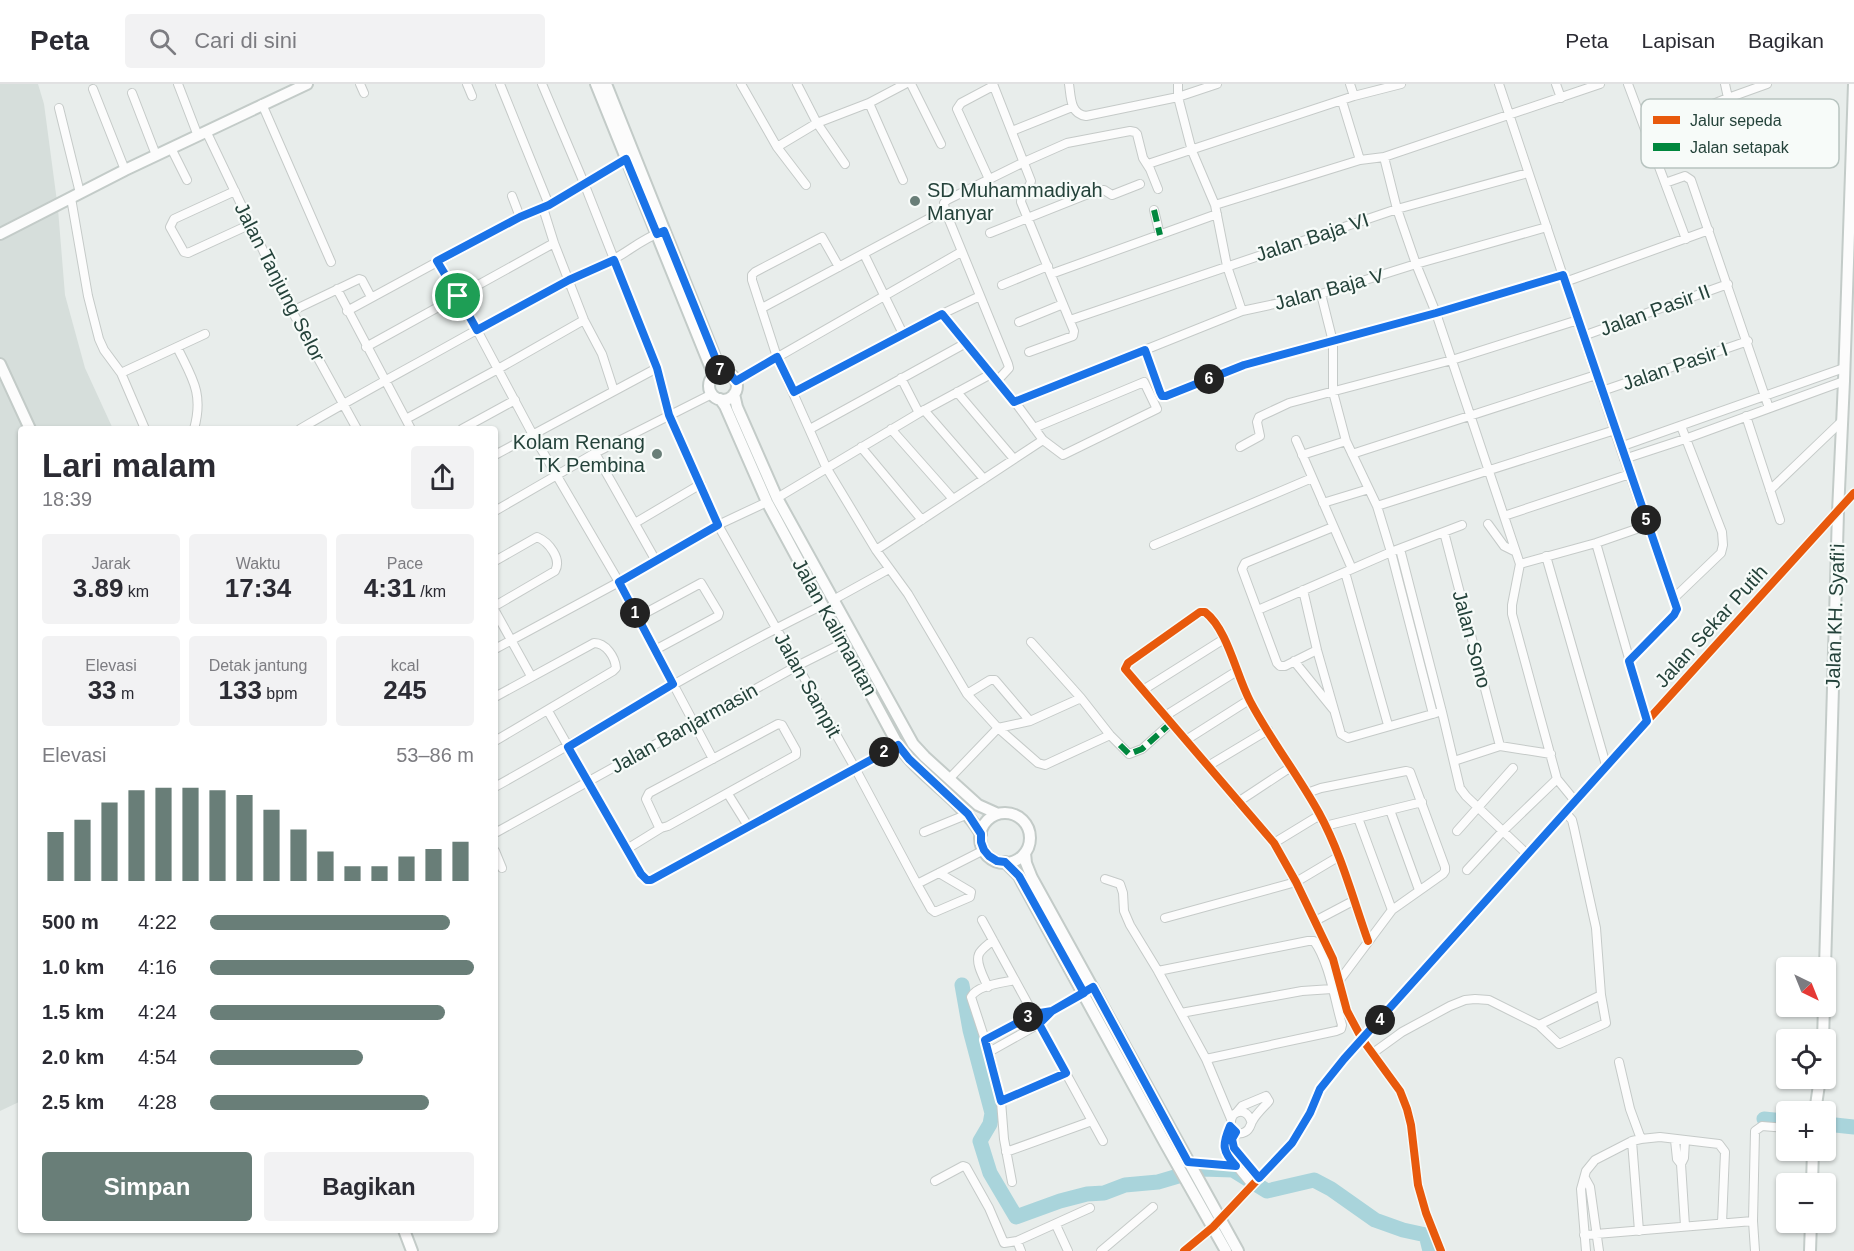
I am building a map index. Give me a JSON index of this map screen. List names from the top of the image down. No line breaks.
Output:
{"streets":{"main road":["Jalan KH. Syafi'i","Jalan Kalimantan"],"street":["Jalan Baja VI","Jalan Tanjung Selor","Jalan Baja V","Jalan Pasir II","Jalan Pasir I","Jalan Sekar Putih","Jalan Sono","Jalan Sampit","Jalan Banjarmasin"]},"crossings":[["Jalan KH. Syafi'i","Jalan Sekar Putih"],["Jalan Kalimantan","Jalan Banjarmasin"],["Jalan Sampit","Jalan Banjarmasin"]],"places":["SD Muhammadiyah Manyar","Kolam Renang TK Pembina"],"legend":["Jalur sepeda","Jalan setapak"],"north":"bottom right","page":{"header":"Peta","search":"Cari di sini","nav":["Peta","Lapisan","Bagikan"],"pins":["7","6","5","1","2","3","4"],"heading":["Lari malam","18:39"],"stats":[["Jarak","3.89 km"],["Waktu","17:34"],["Pace","4:31 /km"],["Elevasi","33 m"],["Detak jantung","133 bpm"],["kcal","245"]],"chart":["Elevasi","53–86 m"],"list":[{"name":"500 m","note":"4:22"},{"name":"1.0 km","note":"4:16"},{"name":"1.5 km","note":"4:24"},{"name":"2.0 km","note":"4:54"},{"name":"2.5 km","note":"4:28"}],"map_buttons":["+","−"],"buttons":["Simpan","Bagikan"]}}
